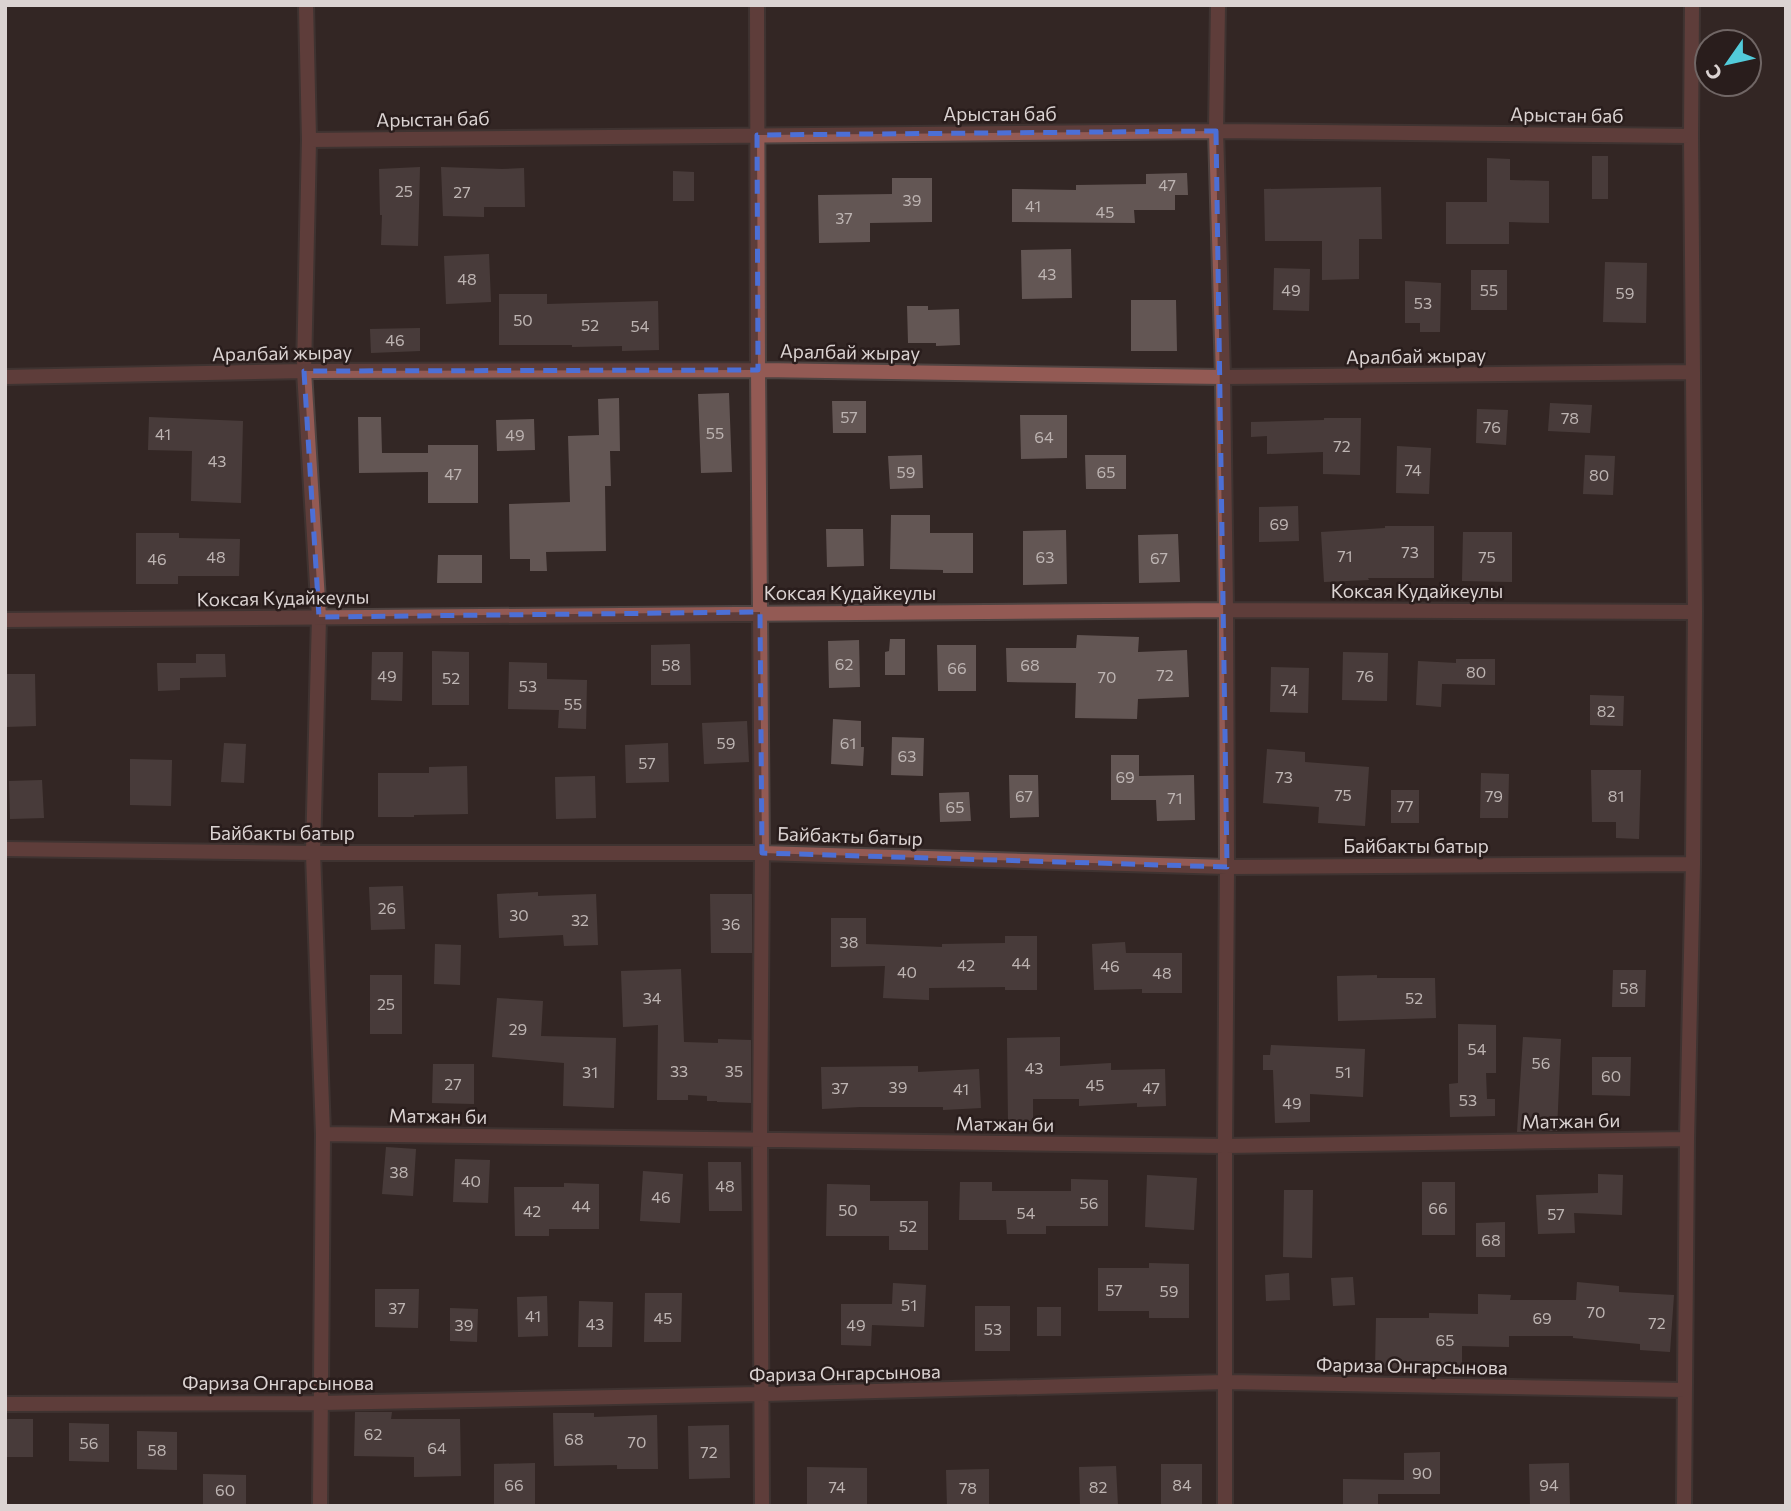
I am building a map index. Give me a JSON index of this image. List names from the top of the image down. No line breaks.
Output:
{"streets":{"street":["Арыстан баб","Аралбай жырау","Коксая Кудайкеулы","Байбакты батыр","Матжан би","Фариза Онгарсынова"]},"house_numbers":["47","25","27","39","41","45","37","43","48","49","55","59","53","50","52","54","46","57","78","76","55","41","49","64","72","43","74","59","65","47","80","69","73","71","48","63","75","67","46","62","58","68","66","80","72","49","76","70","52","53","74","55","82","59","61","63","57","69","73","75","67","79","81","71","77","65","26","30","32","36","38","44","42","46","40","48","58","34","52","25","29","54","56","43","33","35","31","51","60","27","45","39","37","47","41","53","49","38","40","48","46","56","44","66","50","42","54","57","52","68","57","59","51","37","70","41","45","69","72","43","39","49","53","65","62","68","70","56","64","58","72","90","66","84","94","74","82","78","60"],"north":"bottom left"}
